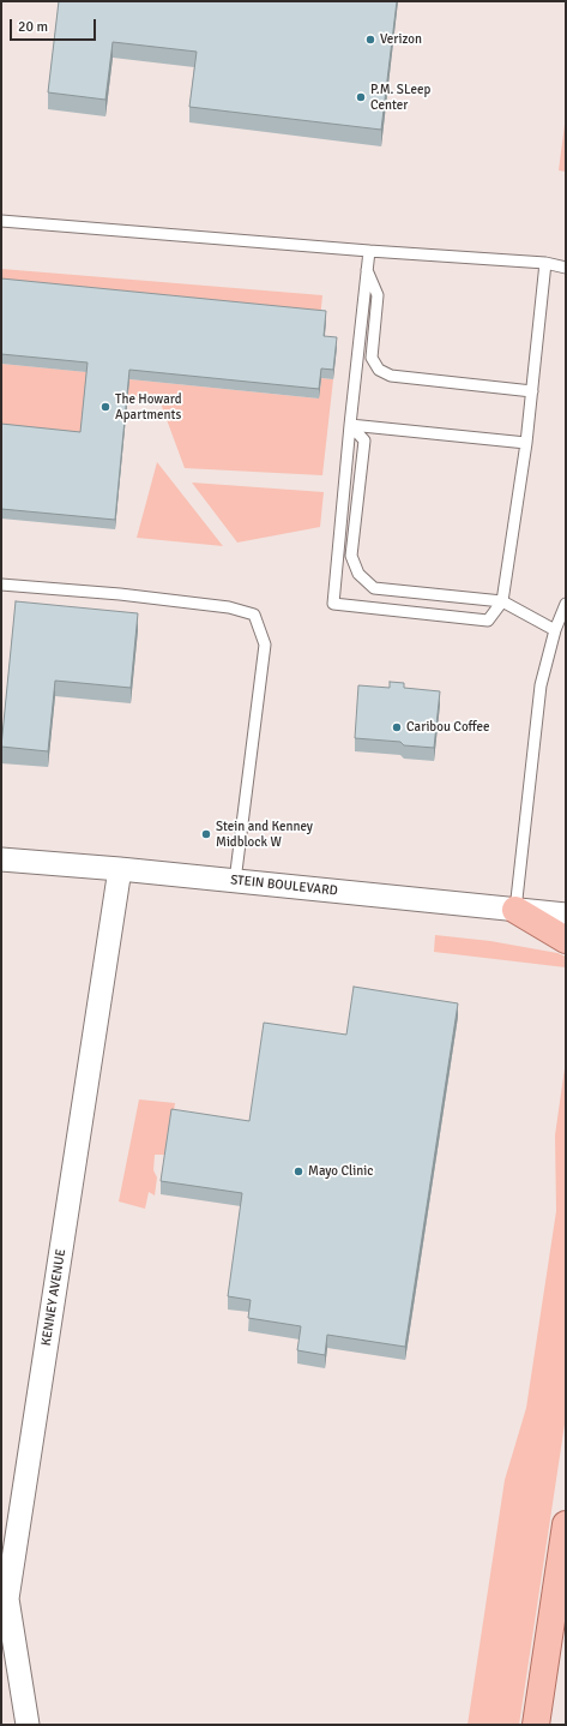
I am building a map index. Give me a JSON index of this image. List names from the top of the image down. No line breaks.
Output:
{"streets":{"street":["STEIN BOULEVARD","KENNEY AVENUE"]},"crossings":[["STEIN BOULEVARD","KENNEY AVENUE"]],"places":["Verizon","P.M. SLeep Center","The Howard Apartments","Caribou Coffee","Stein and Kenney Midblock W","Mayo Clinic"],"scale_bar":"20 m"}
